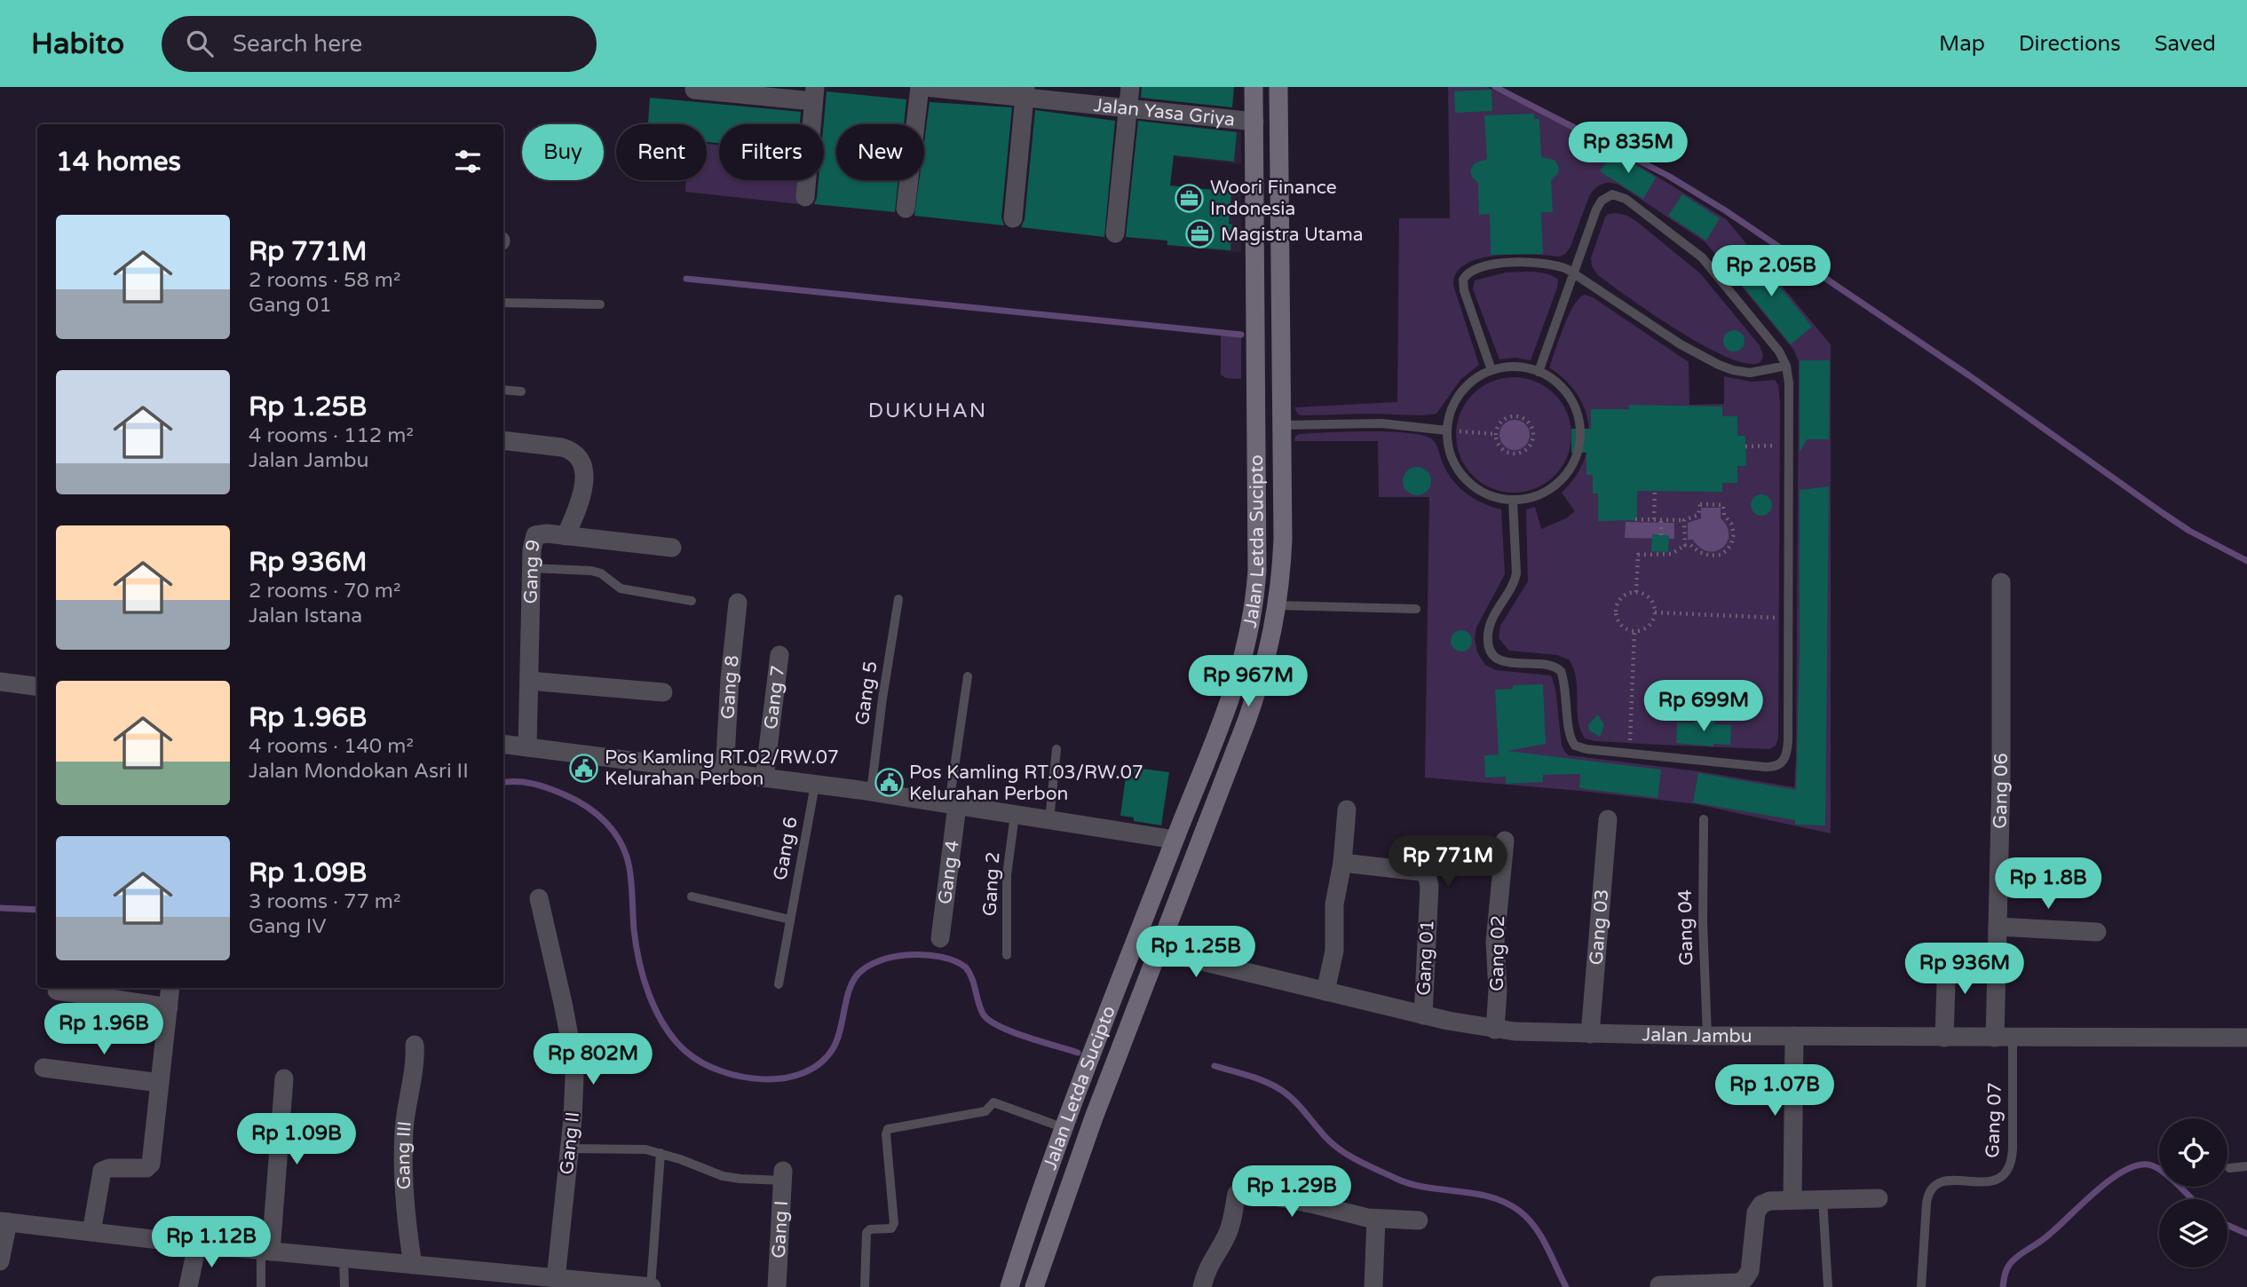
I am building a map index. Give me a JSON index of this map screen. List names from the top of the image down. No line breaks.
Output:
{"streets":{"main road":["Jalan Letda Sucipto"],"street":["Jalan Yasa Griya","Gang 9","Gang 8","Gang 7","Gang 06","Gang 4","Gang 03","Gang 02","Gang 01","Jalan Jambu","Gang II","Gang III","Gang I"],"lane":["Gang 5","Gang 6","Gang 2","Gang 04","Gang 07"]},"crossings":[["Jalan Yasa Griya","Jalan Letda Sucipto"],["Jalan Letda Sucipto","Jalan Jambu"],["Gang 06","Jalan Jambu"],["Gang 06","Gang 07"],["Gang 03","Jalan Jambu"],["Gang 04","Jalan Jambu"],["Gang 02","Jalan Jambu"],["Gang 01","Jalan Jambu"],["Jalan Jambu","Gang 07"]],"districts":["DUKUHAN"],"places":{"office":["Woori Finance Indonesia","Magistra Utama"],"public building":["Pos Kamling RT.02/RW.07 Kelurahan Perbon","Pos Kamling RT.03/RW.07 Kelurahan Perbon"]},"page":{"header":"Habito","search":"Search here","nav":["Map","Directions","Saved"],"price":["Rp 835M","Rp 2.05B","Rp 967M","Rp 699M","Rp 771M","Rp 1.8B","Rp 1.25B","Rp 936M","Rp 1.96B","Rp 802M","Rp 1.07B","Rp 1.09B","Rp 1.29B","Rp 1.12B"],"chip":["Buy","Rent","Filters","New"],"heading":"14 homes","list":[{"name":"Rp 771M","note":"2 rooms · 58 m² · Gang 01"},{"name":"Rp 1.25B","note":"4 rooms · 112 m² · Jalan Jambu"},{"name":"Rp 936M","note":"2 rooms · 70 m² · Jalan Istana"},{"name":"Rp 1.96B","note":"4 rooms · 140 m² · Jalan Mondokan Asri II"},{"name":"Rp 1.09B","note":"3 rooms · 77 m² · Gang IV"}]}}
